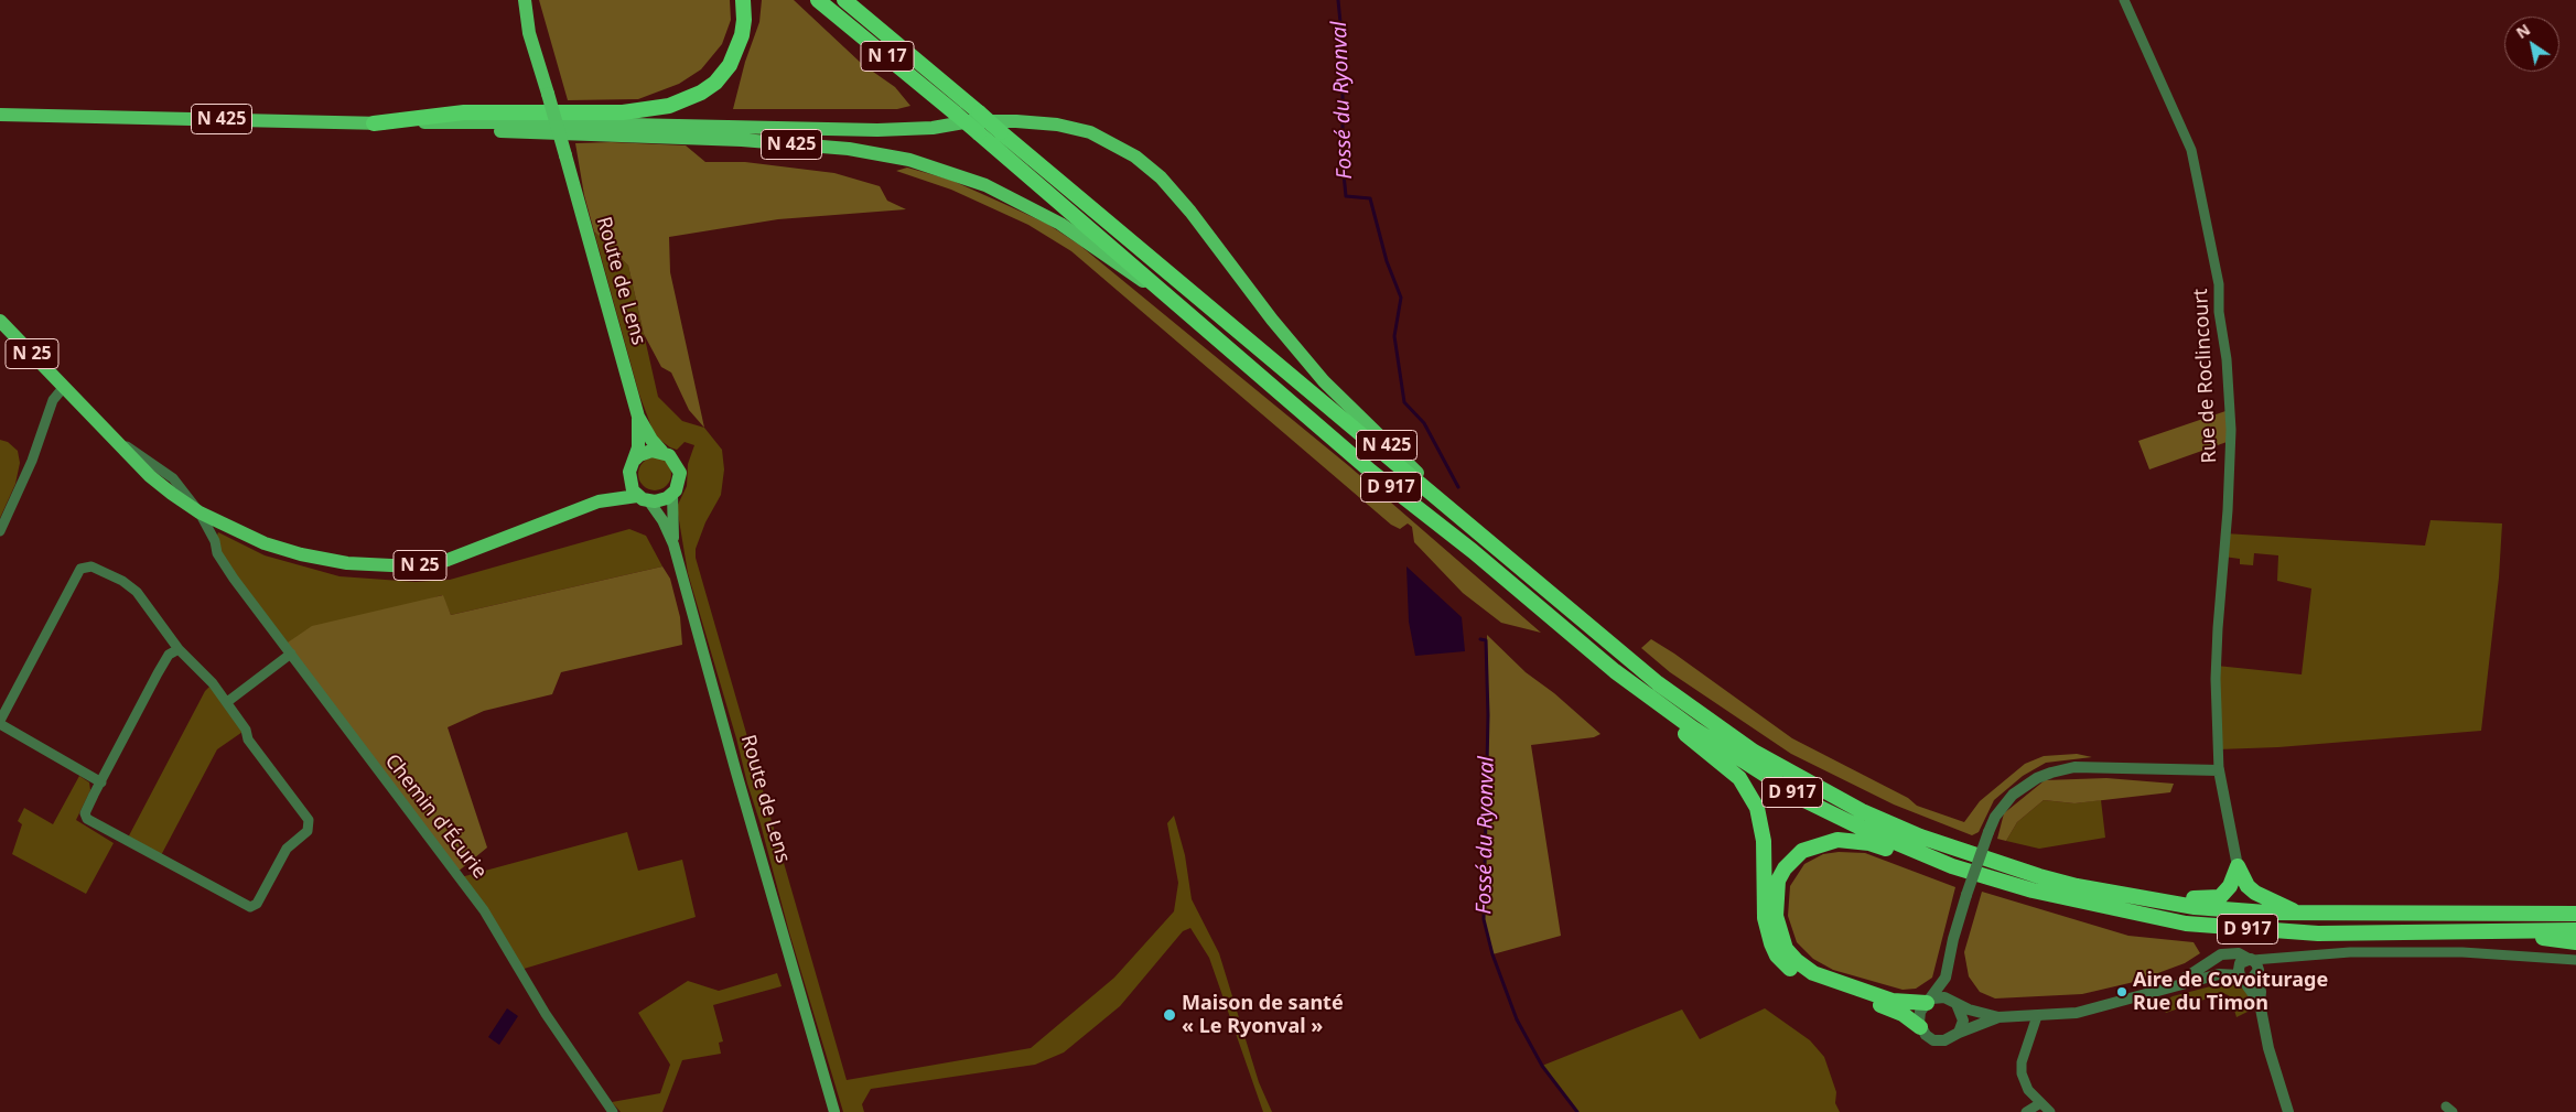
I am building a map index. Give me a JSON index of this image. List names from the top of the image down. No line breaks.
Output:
{"streets":{"highway":["N 17","D 917"],"main road":["N 425","Route de Lens","N 25"],"street":["Rue de Roclincourt","Chemin d'Écurie"]},"crossings":[["N 17","D 917"],["N 425","D 917"],["Route de Lens","N 25"],["N 25","Chemin d'Écurie"]],"water":["Fossé du Ryonval"],"places":["Aire de Covoiturage Rue du Timon","Maison de santé « Le Ryonval »"],"north":"top left"}
